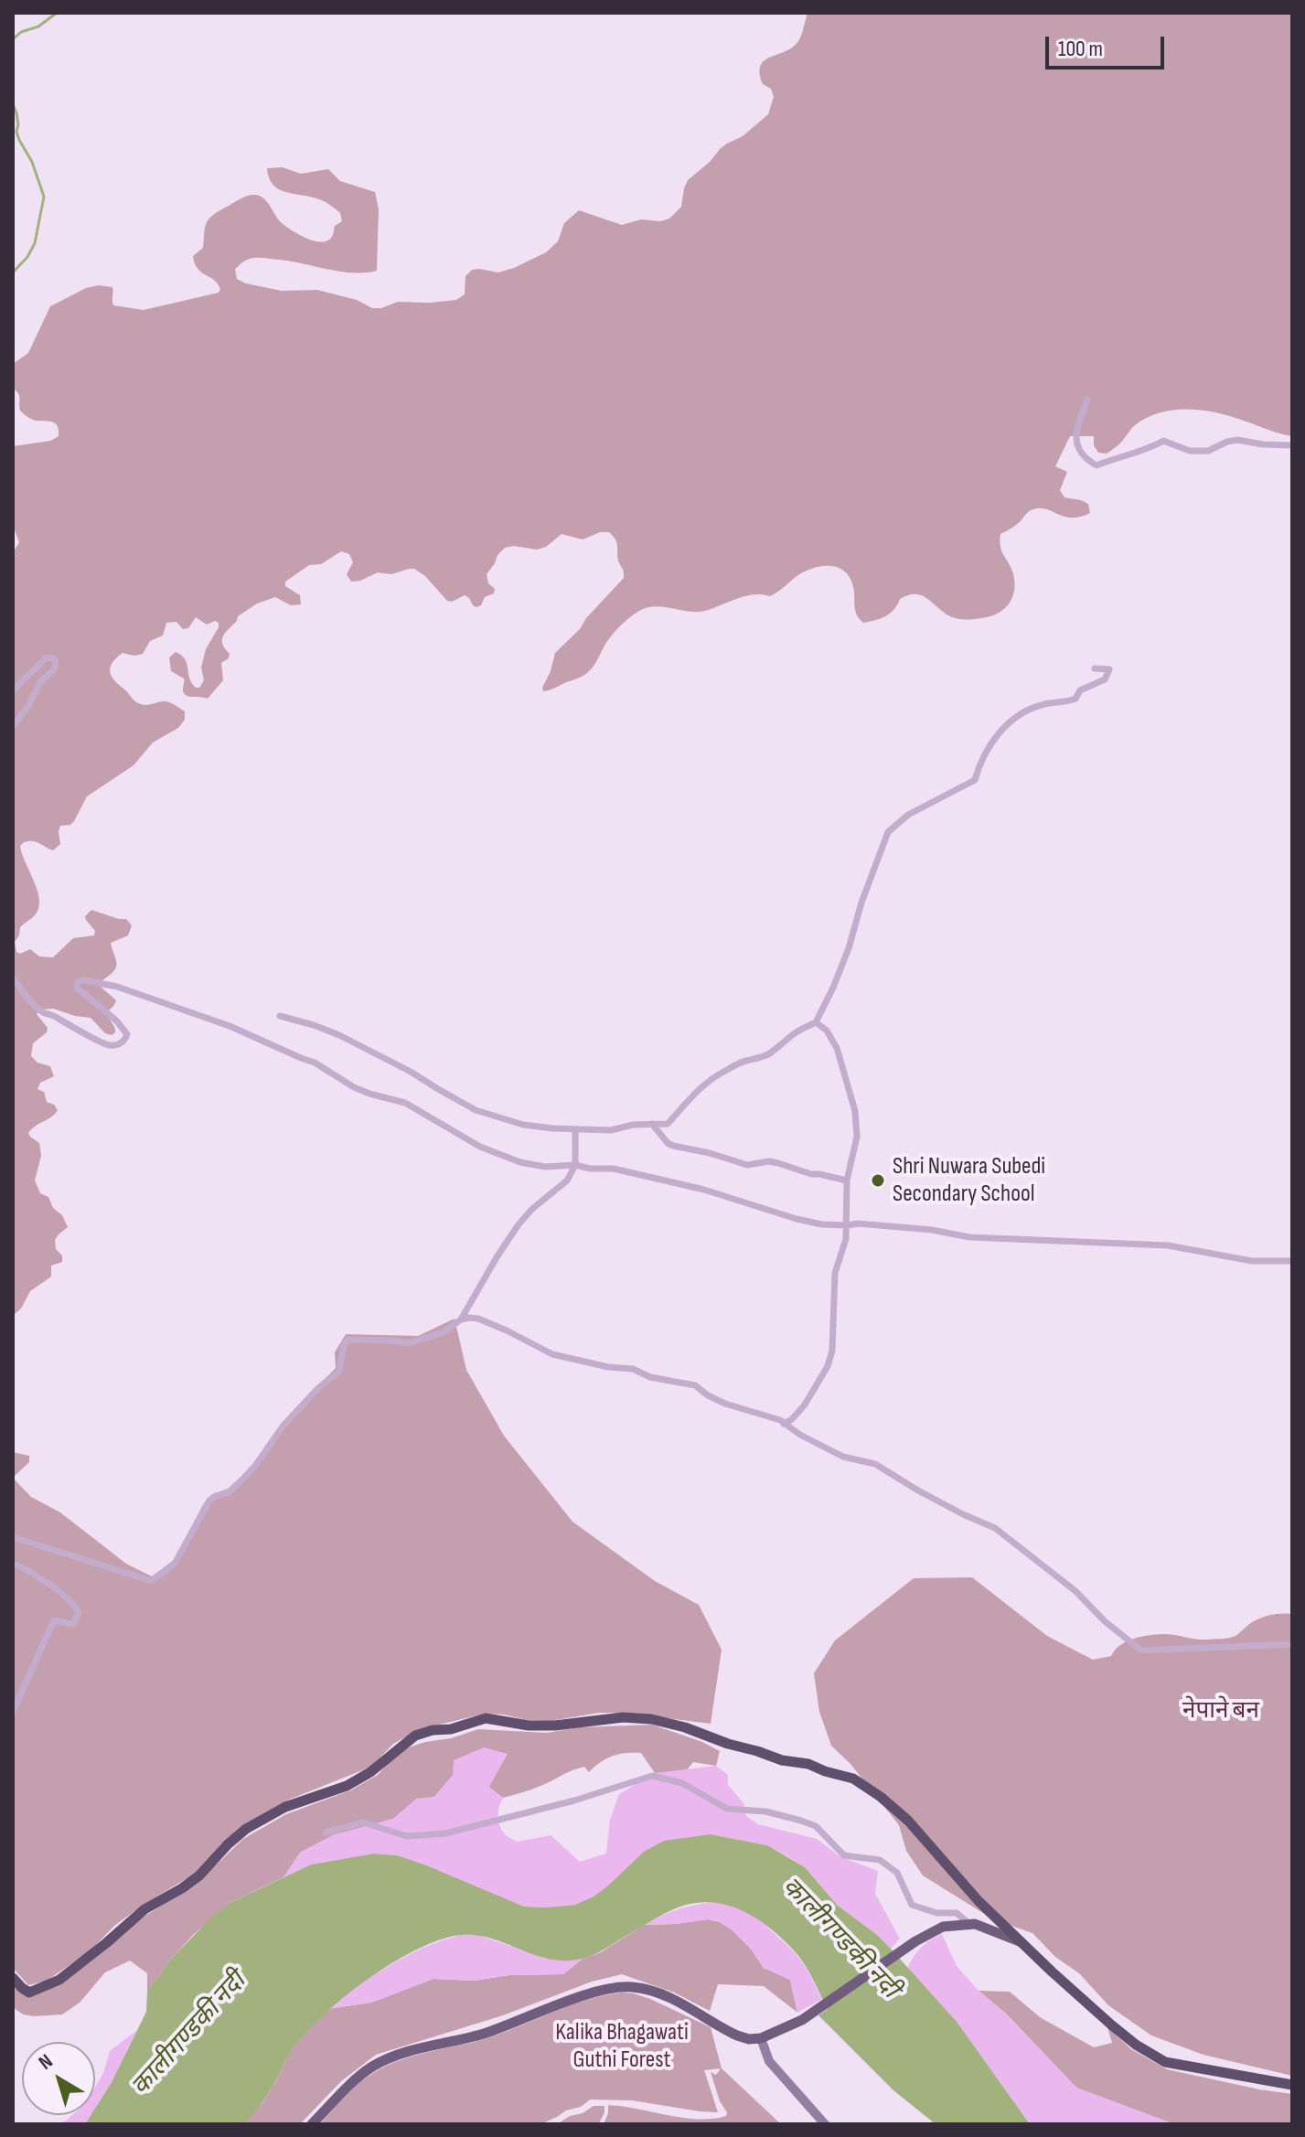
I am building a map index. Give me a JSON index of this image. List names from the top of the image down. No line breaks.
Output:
{"water":["कालीगण्डकी नदी"],"parks":["नेपाने बन","Kalika Bhagawati Guthi Forest"],"places":["Shri Nuwara Subedi Secondary School"],"scale_bar":"100 m","north":"top left"}
